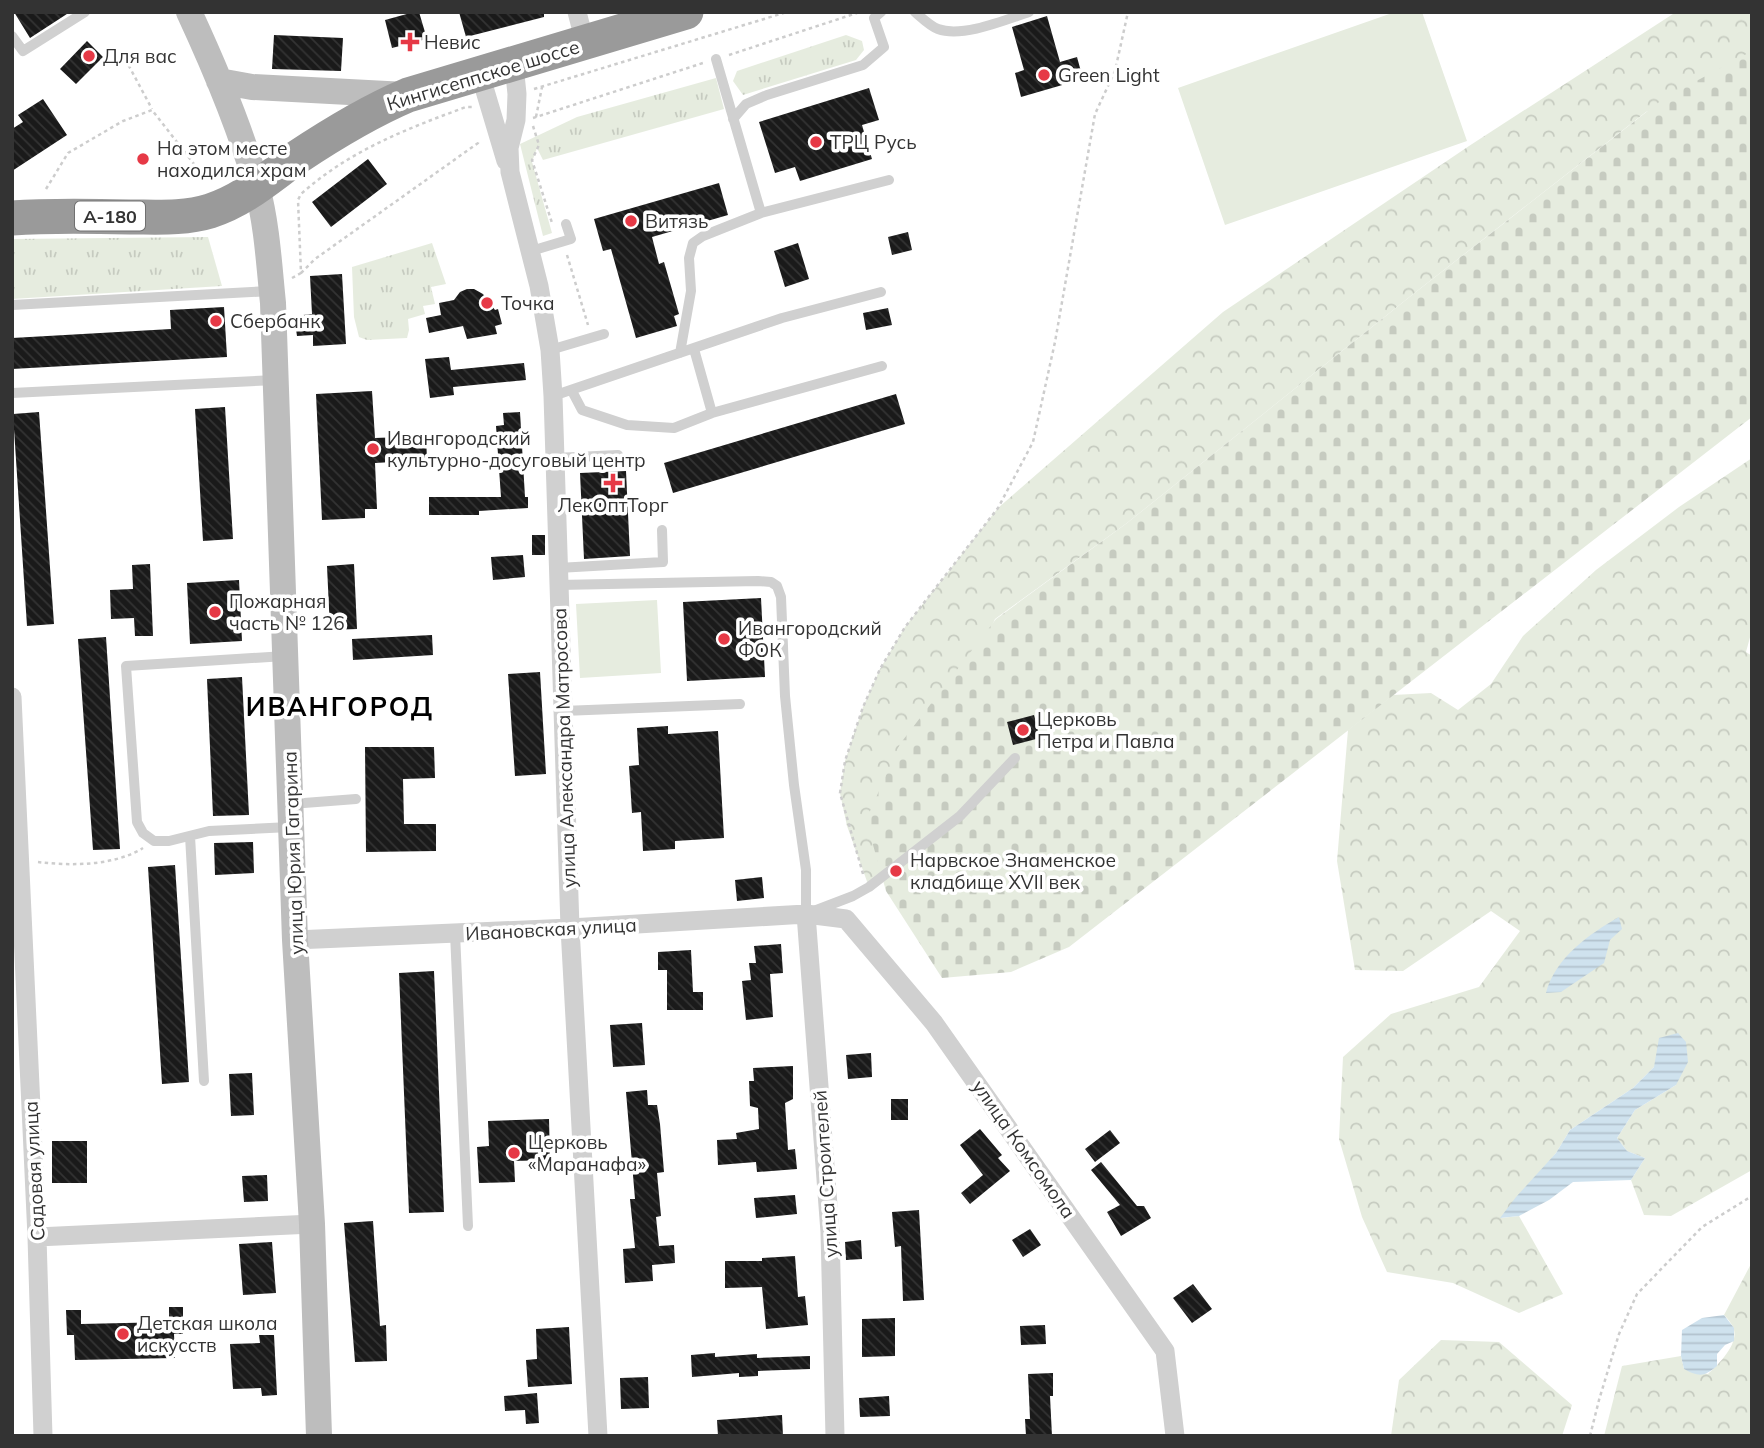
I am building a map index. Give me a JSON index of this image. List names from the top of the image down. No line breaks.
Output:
{"streets":{"highway":["Кингисеппское шоссе","А-180"],"street":["улица Александра Матросова","улица Юрия Гагарина","Ивановская улица","улица Комсомола","Садовая улица","улица Строителей"]},"crossings":[["Кингисеппское шоссе","улица Александра Матросова"],["Кингисеппское шоссе","улица Юрия Гагарина"],["улица Александра Матросова","Ивановская улица"],["улица Юрия Гагарина","Ивановская улица"],["Ивановская улица","улица Комсомола"],["Ивановская улица","улица Строителей"],["улица Комсомола","улица Строителей"]],"districts":["ИВАНГОРОД"],"places":{"health":["Невис","ЛекОптТорг"],"other":["Для вас","Green Light","ТРЦ Русь","На этом месте находился храм","Витязь","Точка","Сбербанк","Ивангородский культурно-досуговый центр","Пожарная часть № 126","Ивангородский ФОК","Церковь Петра и Павла","Нарвское Знаменское кладбище XVII век","Церковь «Маранафа»","Детская школа искусств"]}}
